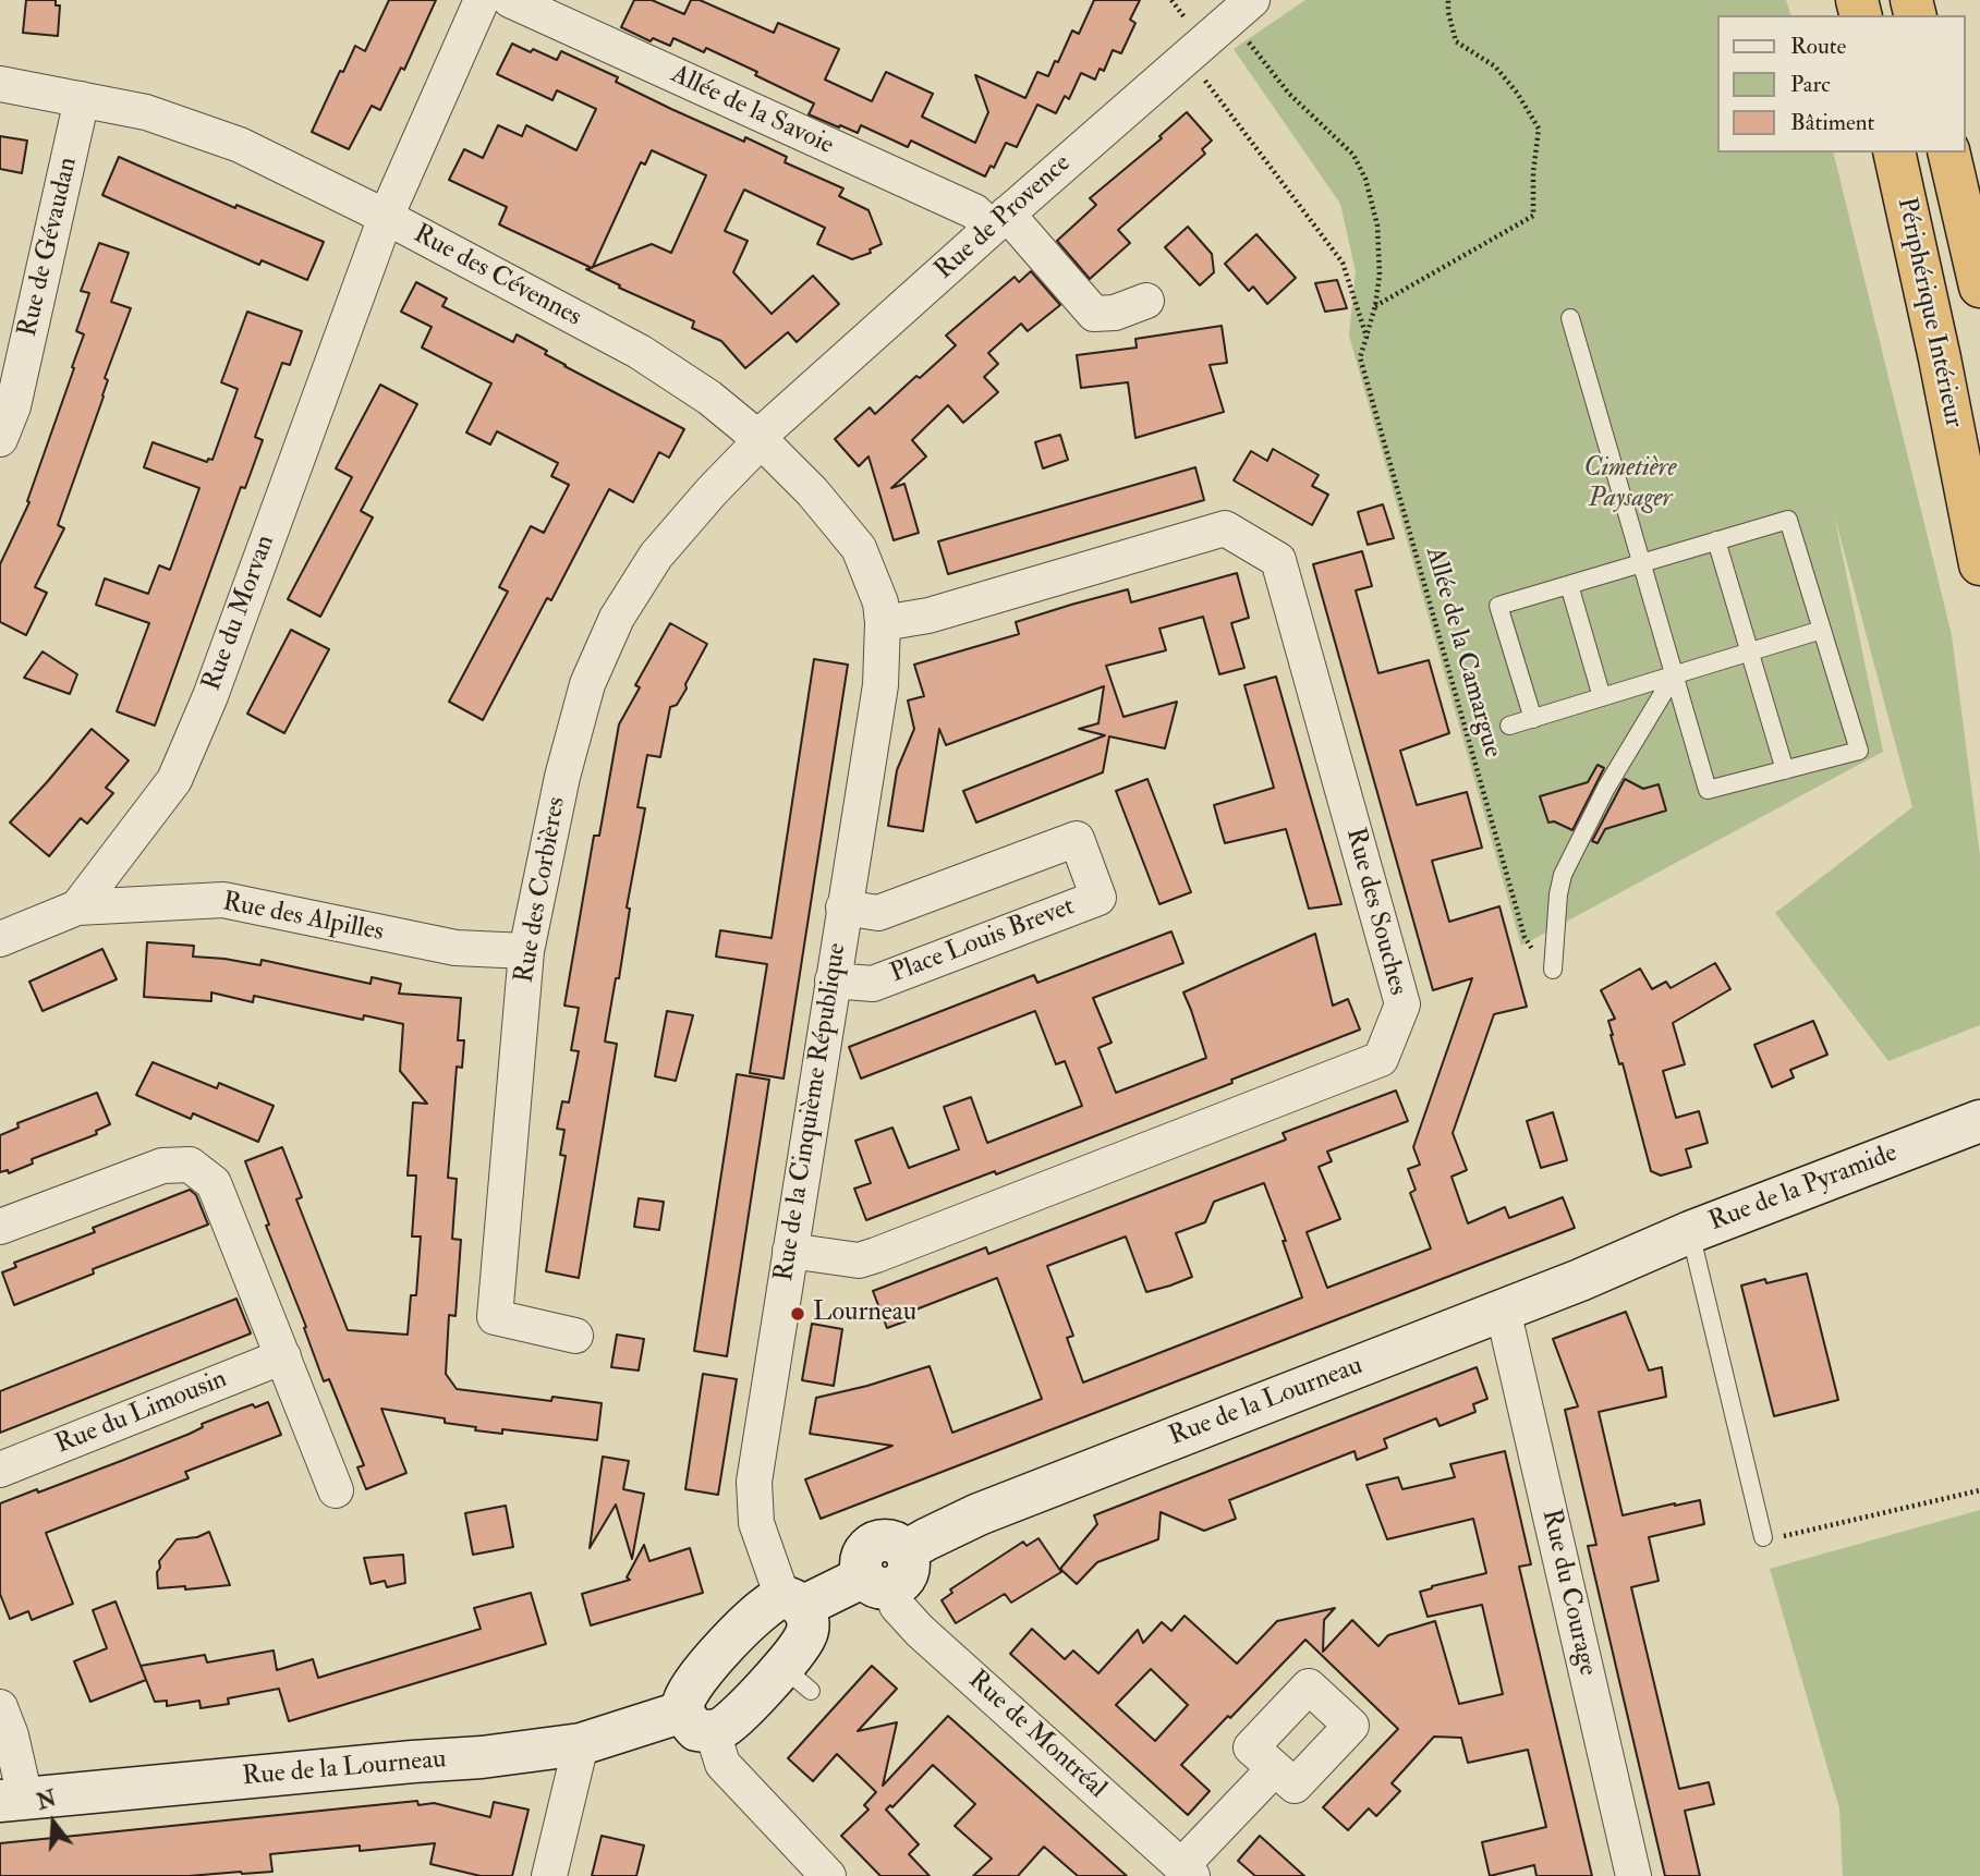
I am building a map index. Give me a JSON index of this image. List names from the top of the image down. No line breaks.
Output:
{"streets":{"highway":["Périphérique Intérieur"],"street":["Allée de la Savoie","Rue de Provence","Rue de Gévaudan","Rue des Cévennes","Rue du Morvan","Rue des Corbières","Rue des Souches","Rue des Alpilles","Place Louis Brevet","Rue de la Cinquième République","Rue de la Pyramide","Rue de la Lourneau","Rue du Limousin","Rue du Courage","Rue de Montréal"],"path":["Allée de la Camargue"]},"crossings":[["Allée de la Savoie","Rue de Provence"],["Rue de Provence","Rue des Cévennes"],["Rue de Provence","Allée de la Camargue"],["Rue de Provence","Rue des Corbières"],["Rue de Gévaudan","Rue des Cévennes"],["Rue des Cévennes","Rue du Morvan"],["Rue des Cévennes","Rue des Corbières"],["Rue des Cévennes","Rue des Souches"],["Rue des Cévennes","Rue de la Cinquième République"],["Rue du Morvan","Rue des Alpilles"],["Rue des Corbières","Rue des Alpilles"],["Rue des Souches","Rue de la Cinquième République"],["Place Louis Brevet","Rue de la Cinquième République"],["Rue de la Cinquième République","Rue de la Lourneau"],["Rue de la Pyramide","Rue de la Lourneau"],["Rue de la Lourneau","Rue du Courage"],["Rue de la Lourneau","Rue de Montréal"]],"parks":["Cimetière Paysager"],"places":["Lourneau"],"legend":["Route","Parc","Bâtiment"],"north":"top"}
